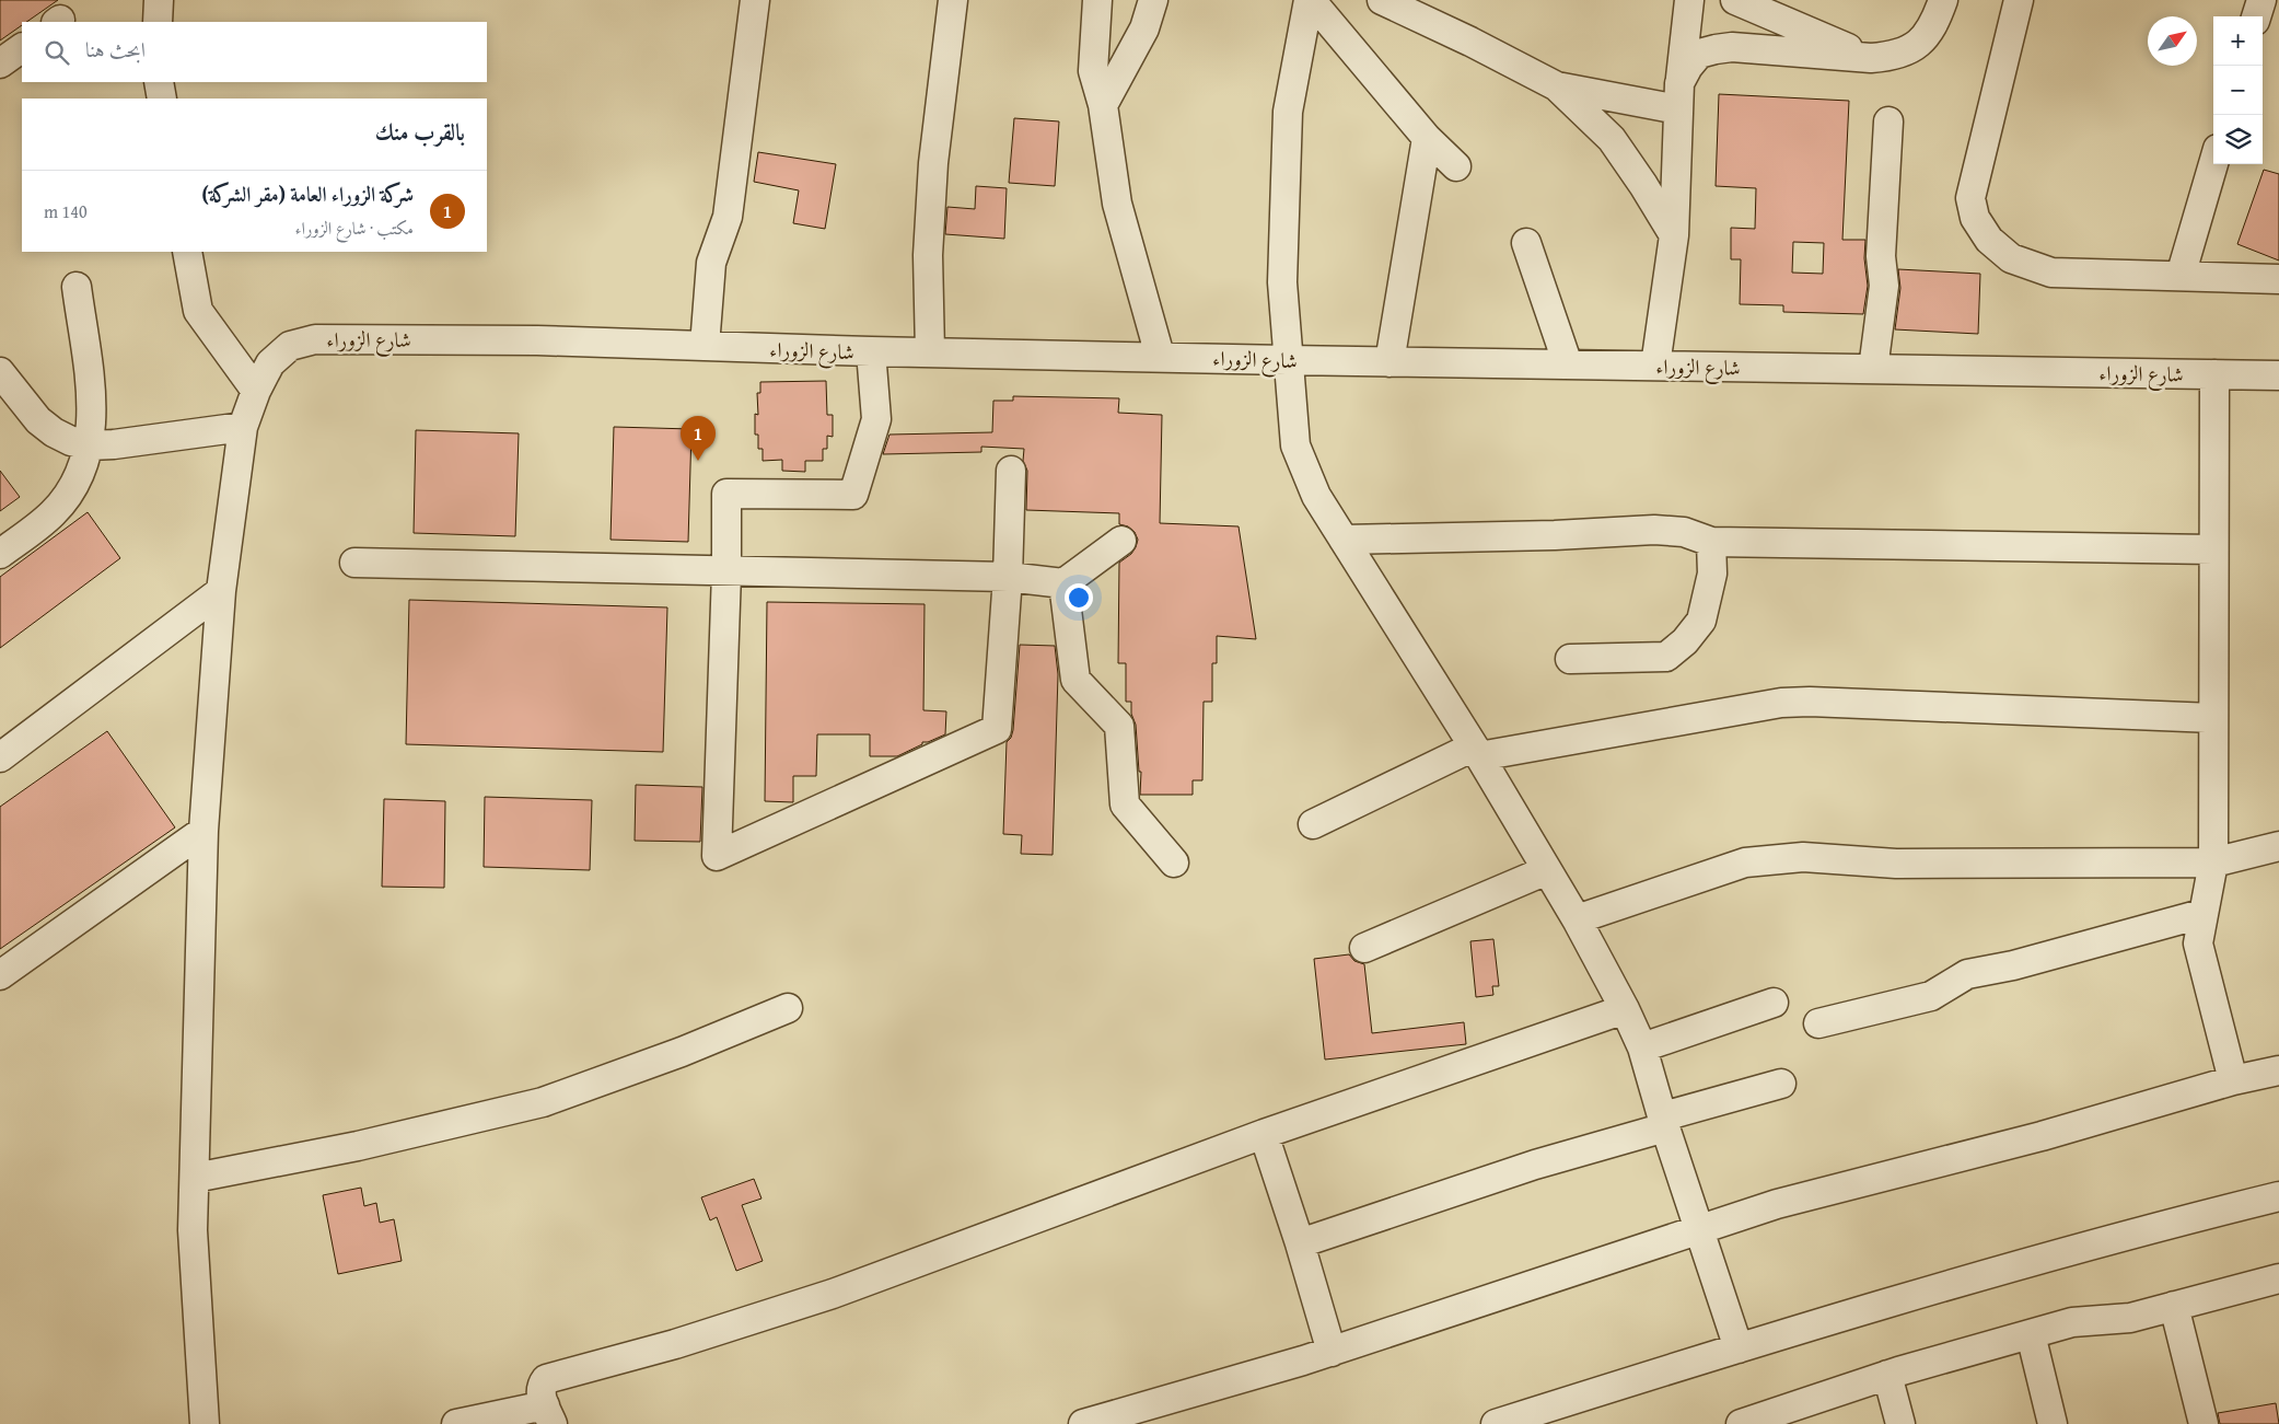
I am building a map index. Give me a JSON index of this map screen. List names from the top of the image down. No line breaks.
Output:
{"streets":{"street":["شارع الزوراء"]},"north":"top right","page":{"map_buttons":["+","−"],"search":"ابحث هنا","heading":"بالقرب منك","list":[{"mark":"1","name":"شركة الزوراء العامة (مقر الشركة)","note":"مكتب · شارع الزوراء","value":"140 m"}],"pins":"1"}}
